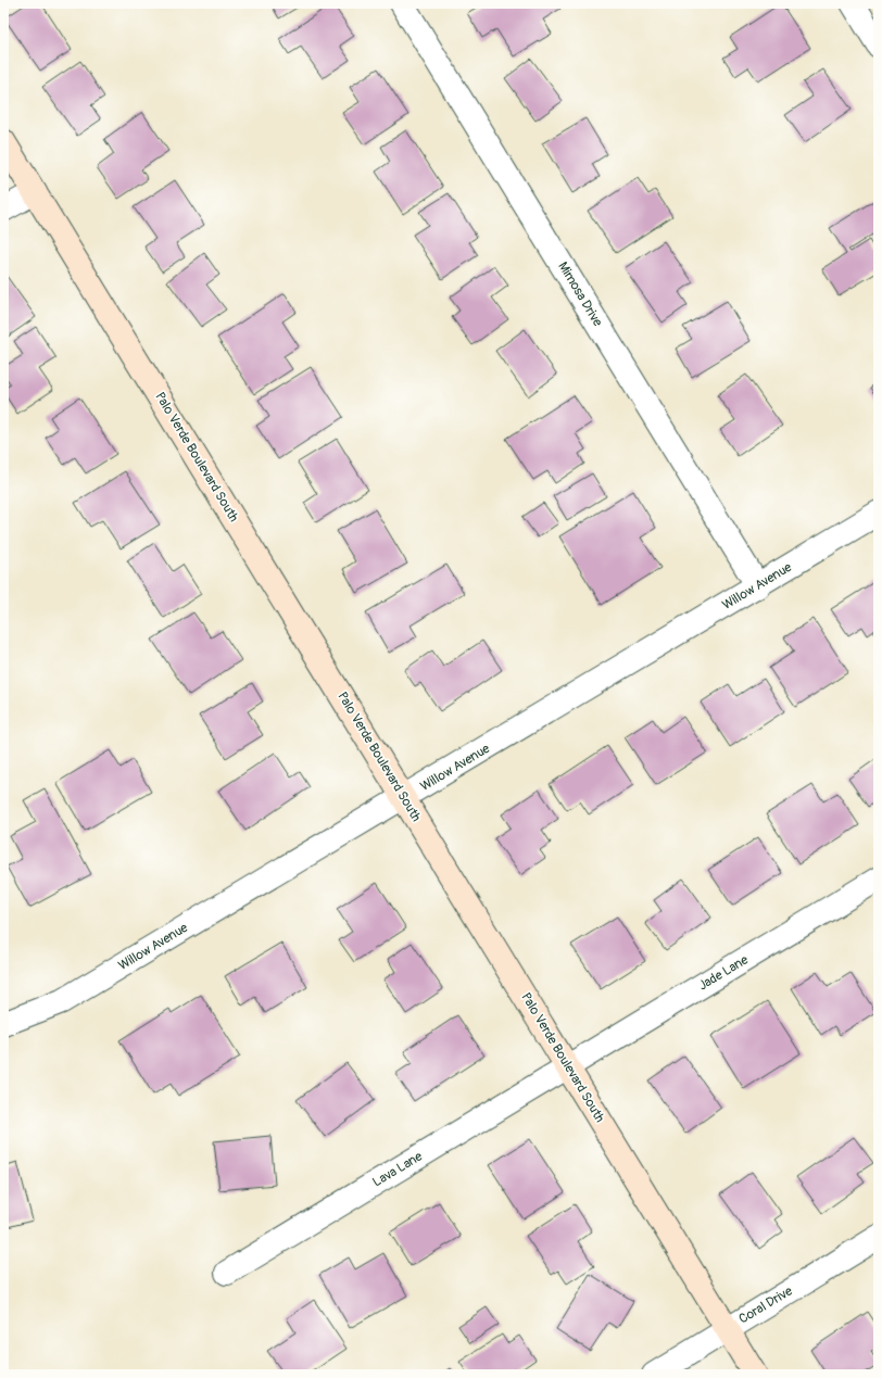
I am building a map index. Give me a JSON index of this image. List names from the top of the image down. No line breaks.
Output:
{"streets":{"main road":["Palo Verde Boulevard South"],"street":["Mimosa Drive","Willow Avenue","Jade Lane","Lava Lane","Coral Drive"]},"crossings":[["Mimosa Drive","Willow Avenue"],["Palo Verde Boulevard South","Willow Avenue"],["Palo Verde Boulevard South","Jade Lane"],["Palo Verde Boulevard South","Lava Lane"],["Palo Verde Boulevard South","Coral Drive"],["Jade Lane","Lava Lane"]]}
